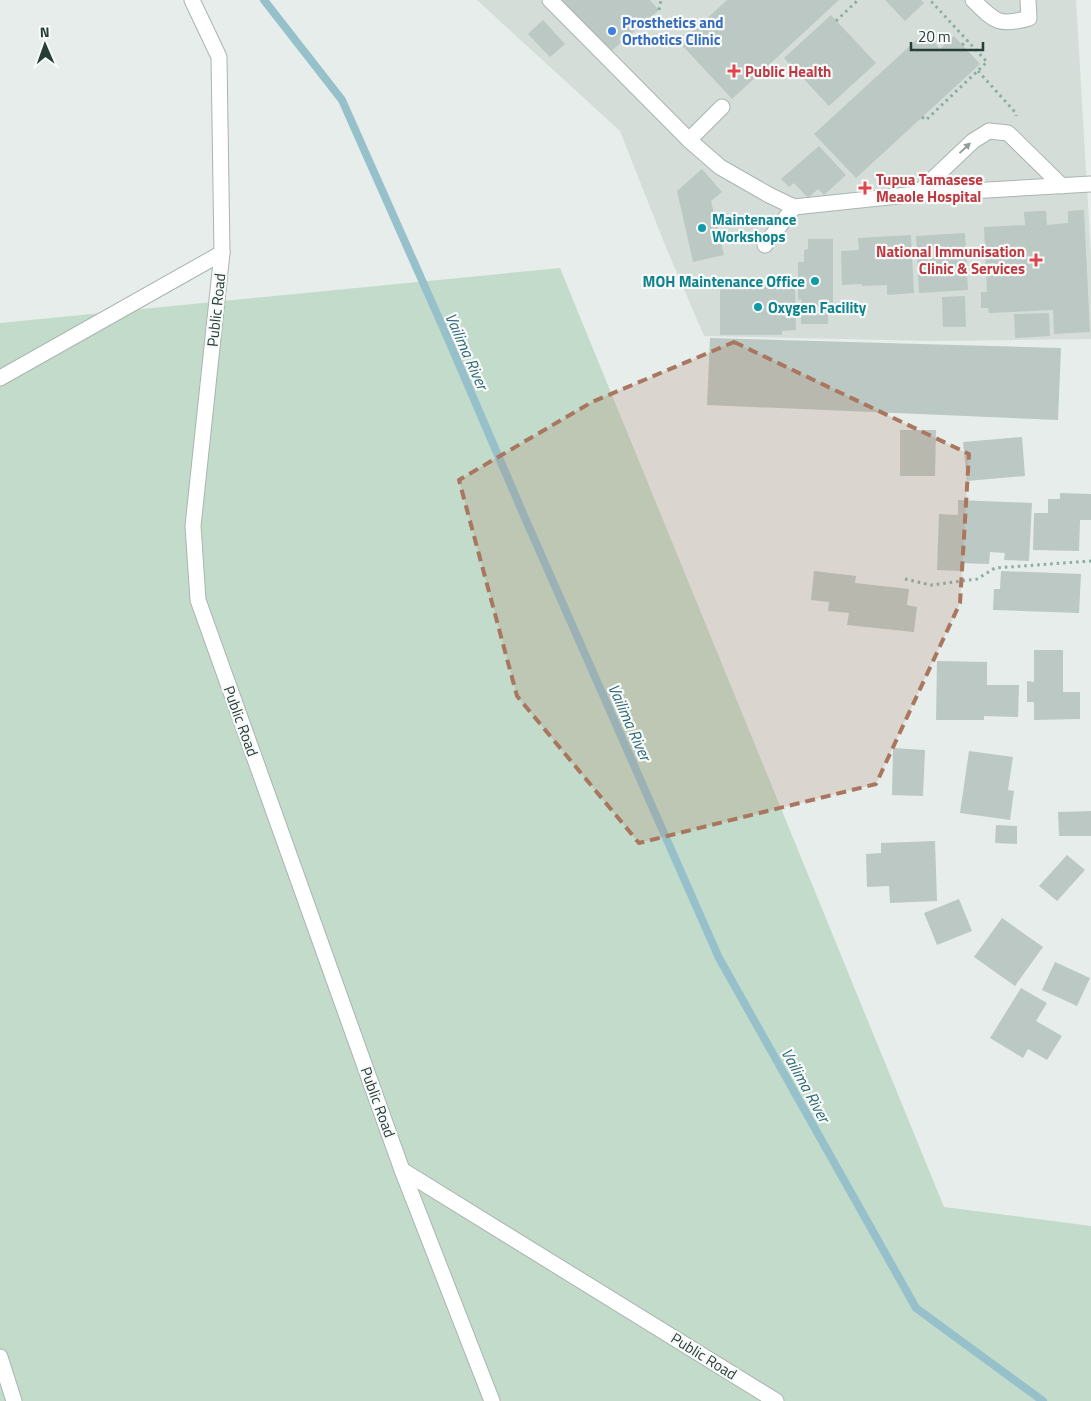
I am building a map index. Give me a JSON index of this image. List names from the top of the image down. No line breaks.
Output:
{"streets":{"street":["Public Road"]},"water":["Vailima River"],"places":{"other":["Prosthetics and Orthotics Clinic","Maintenance Workshops","MOH Maintenance Office","Oxygen Facility"],"health":["Public Health","Tupua Tamasese Meaole Hospital","National Immunisation Clinic & Services"]},"scale_bar":"20 m","north":"top"}
